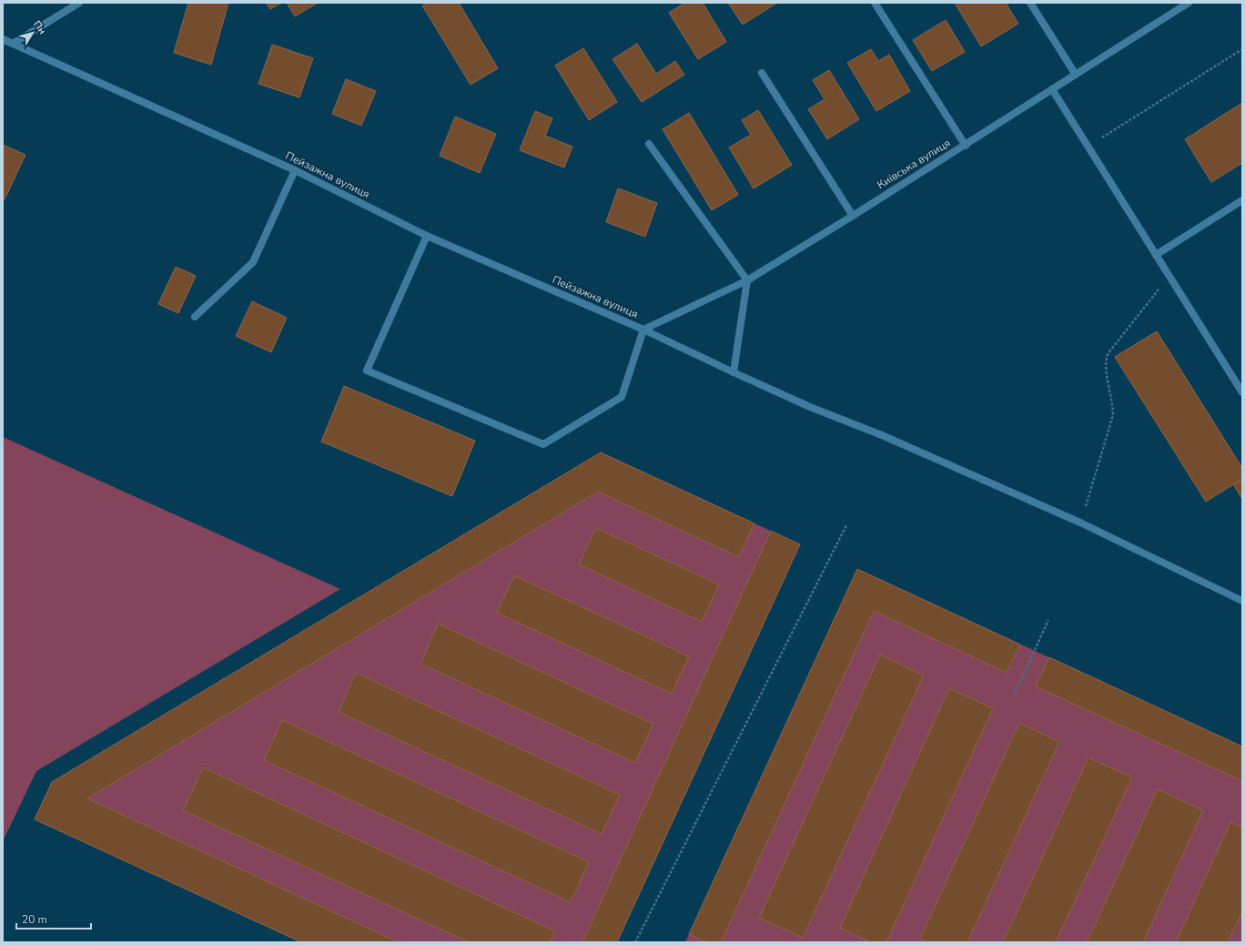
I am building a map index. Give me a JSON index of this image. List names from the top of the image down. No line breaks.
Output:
{"streets":{"street":["Київська вулиця","Пейзажна вулиця"]},"crossings":[["Київська вулиця","Пейзажна вулиця"]],"scale_bar":"20 m","north":"top right"}
